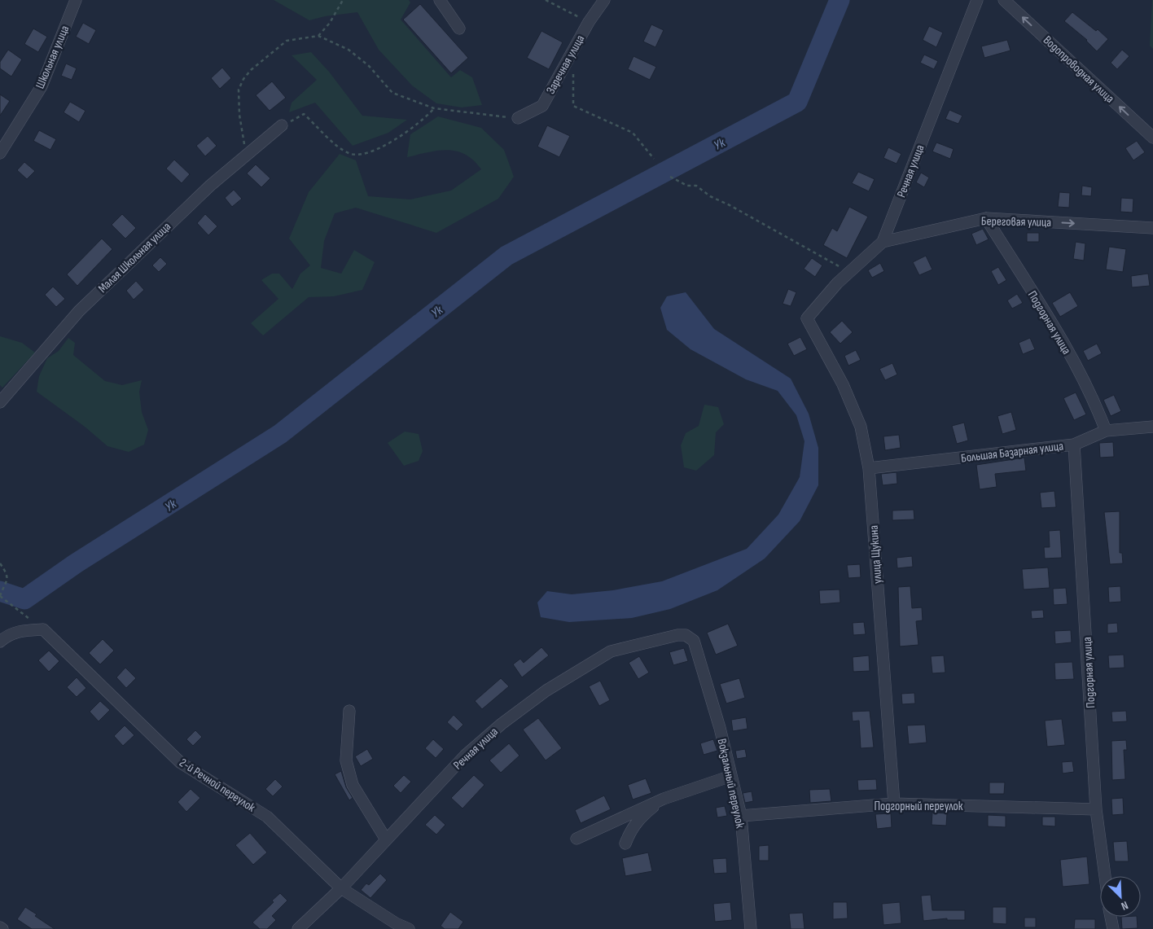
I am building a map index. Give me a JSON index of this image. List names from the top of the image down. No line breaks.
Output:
{"streets":{"street":["Школьная улица","Заречная улица","Водопроводная улица","Речная улица","Береговая улица","Малая Школьная улица","Подгорная улица","Большая Базарная улица","улица Щукина","Вокзальный переулок","2-й Речной переулок","Подгорный переулок"]},"crossings":[["Речная улица","Береговая улица"],["Речная улица","улица Щукина"],["Речная улица","Вокзальный переулок"],["Речная улица","2-й Речной переулок"],["Береговая улица","Подгорная улица"],["Подгорная улица","Большая Базарная улица"],["Подгорная улица","Подгорный переулок"],["Большая Базарная улица","улица Щукина"],["улица Щукина","Подгорный переулок"],["Вокзальный переулок","Подгорный переулок"]],"one_way":["Водопроводная улица","Береговая улица"],"water":["Ук"],"north":"bottom right"}
